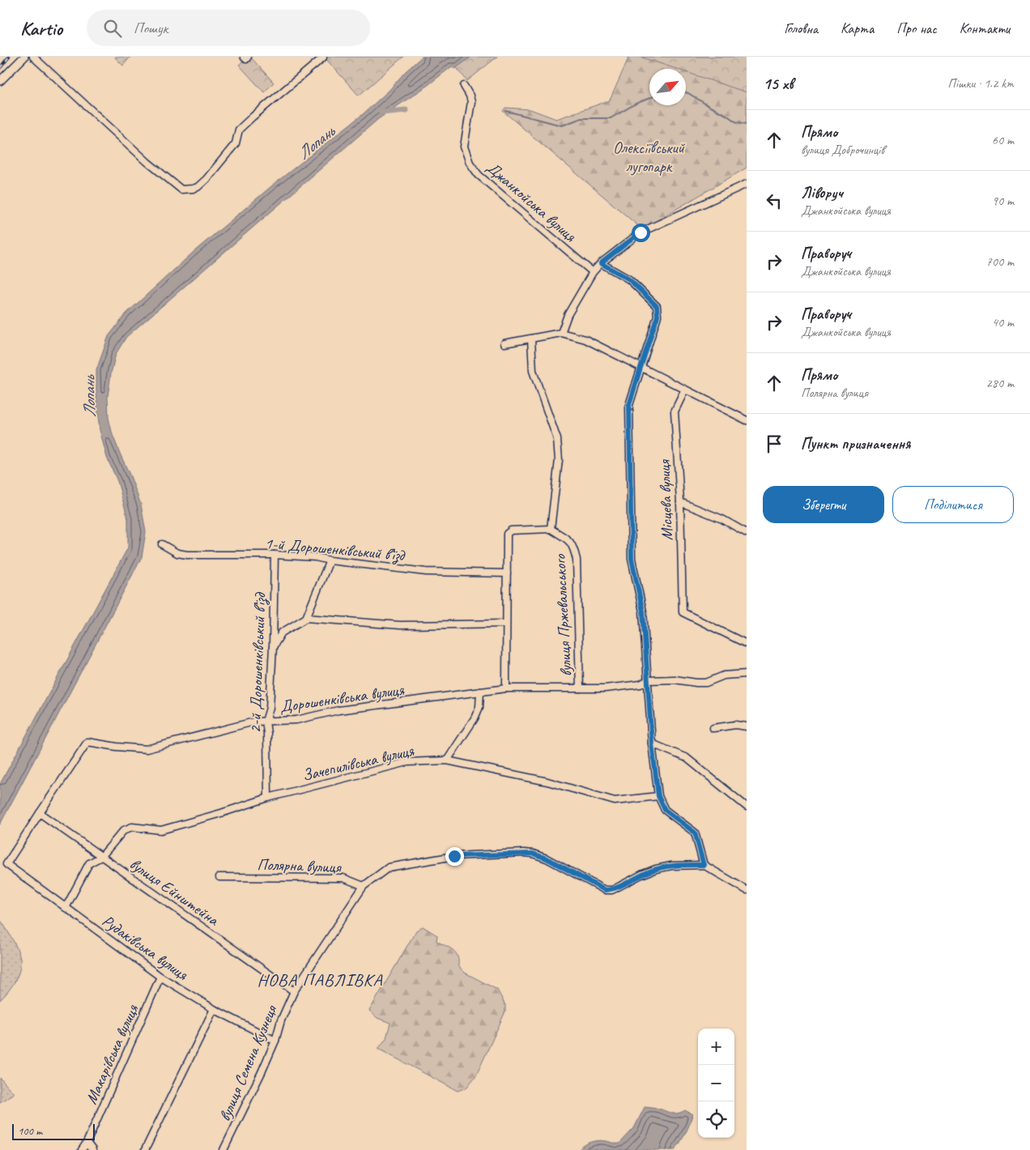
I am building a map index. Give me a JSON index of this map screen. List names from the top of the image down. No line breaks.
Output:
{"streets":{"street":["Джанкойська вулиця","Місцева вулиця","1-й Дорошенківський в’їзд","вулиця Пржевальського","2-й Дорошенківський в’їзд","Дорошенківська вулиця","Зачепилівська вулиця","Полярна вулиця","вулиця Ейнштейна","Рудаківська вулиця","Макарівська вулиця","вулиця Семена Кузнеця"]},"crossings":[["1-й Дорошенківський в’їзд","2-й Дорошенківський в’їзд"],["вулиця Пржевальського","Дорошенківська вулиця"],["2-й Дорошенківський в’їзд","Дорошенківська вулиця"],["2-й Дорошенківський в’їзд","Зачепилівська вулиця"],["Дорошенківська вулиця","вулиця Ейнштейна"],["Дорошенківська вулиця","Рудаківська вулиця"],["Зачепилівська вулиця","вулиця Ейнштейна"],["Полярна вулиця","вулиця Семена Кузнеця"],["вулиця Ейнштейна","вулиця Семена Кузнеця"],["Рудаківська вулиця","Макарівська вулиця"],["Рудаківська вулиця","вулиця Семена Кузнеця"]],"districts":["НОВА ПАВЛІВКА"],"water":["Лопань"],"parks":["Олексіївський лугопарк"],"scale_bar":"100 m","north":"top right","page":{"header":"Kartio","search":"Пошук","nav":["Головна","Карта","Про нас","Контакти"],"heading":["15 хв","Пішки · 1.2 km"],"list":[["Прямо","вулиця Доброчинців","60 m"],["Ліворуч","Джанкойська вулиця","90 m"],["Праворуч","Джанкойська вулиця","700 m"],["Праворуч","Джанкойська вулиця","40 m"],["Прямо","Полярна вулиця","280 m"],"Пункт призначення"],"buttons":["Зберегти","Поділитися"],"map_buttons":["+","−"],"scale":"100 m"}}
